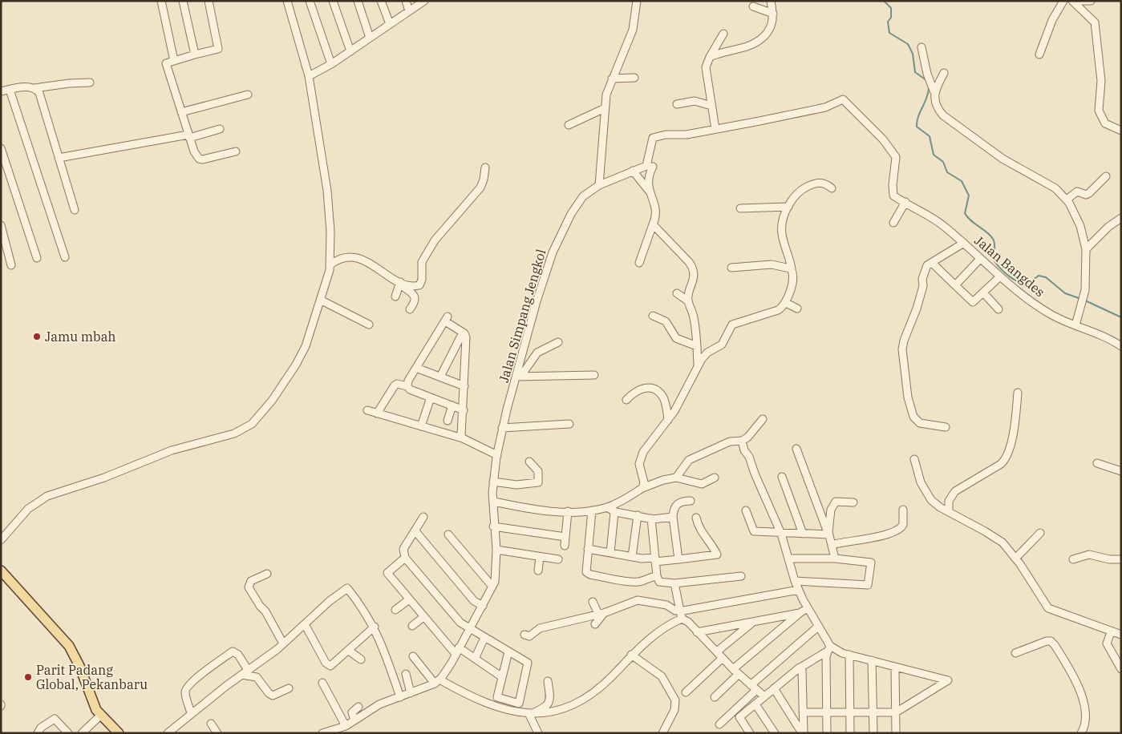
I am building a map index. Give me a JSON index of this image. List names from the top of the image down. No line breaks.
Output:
{"streets":{"street":["Jalan Bangdes","Jalan Simpang Jengkol"]},"places":["Jamu mbah","Parit Padang Global, Pekanbaru"]}
